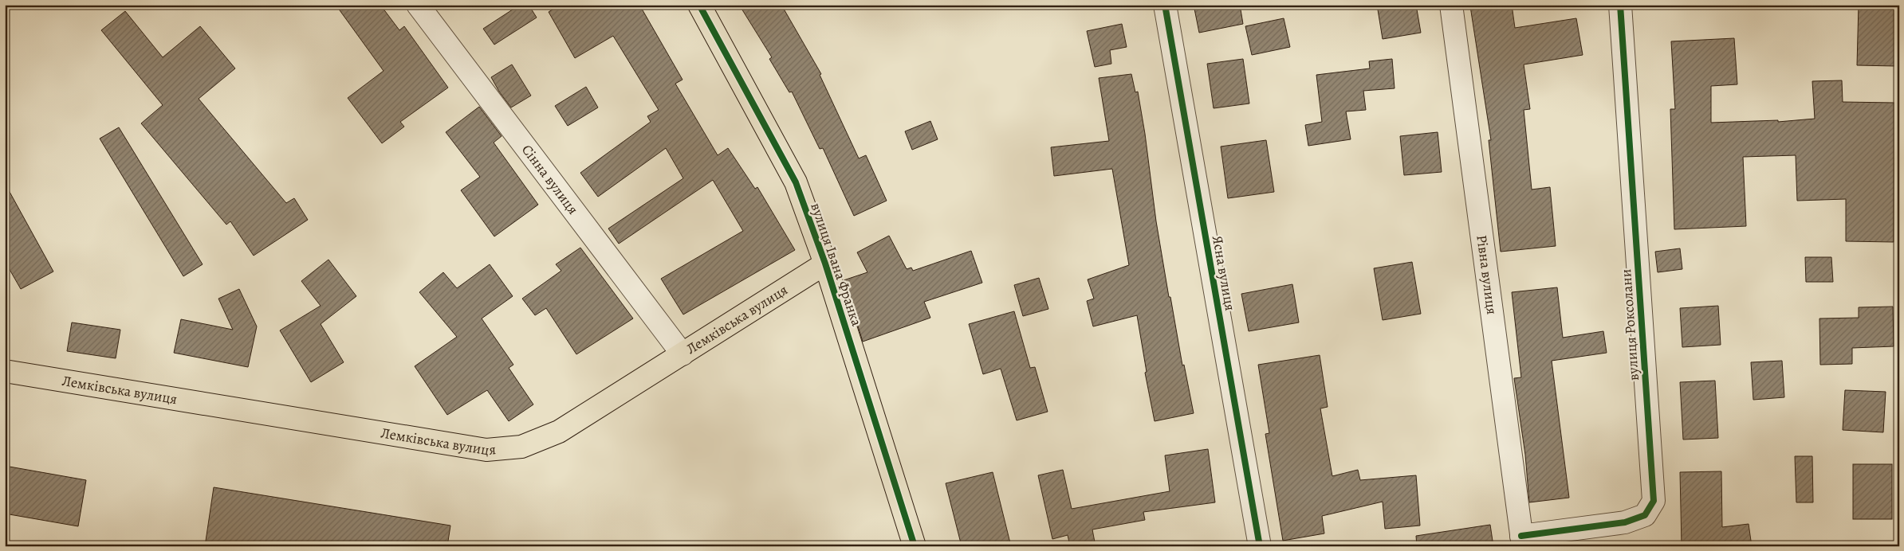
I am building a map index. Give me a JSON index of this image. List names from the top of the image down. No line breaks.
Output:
{"streets":{"main road":["вулиця Івана Франка","Лемківська вулиця"],"street":["Сінна вулиця","Ясна вулиця","Рівна вулиця","вулиця Роксолани"]},"crossings":[["Сінна вулиця","Лемківська вулиця"],["вулиця Івана Франка","Лемківська вулиця"],["Рівна вулиця","вулиця Роксолани"]]}
